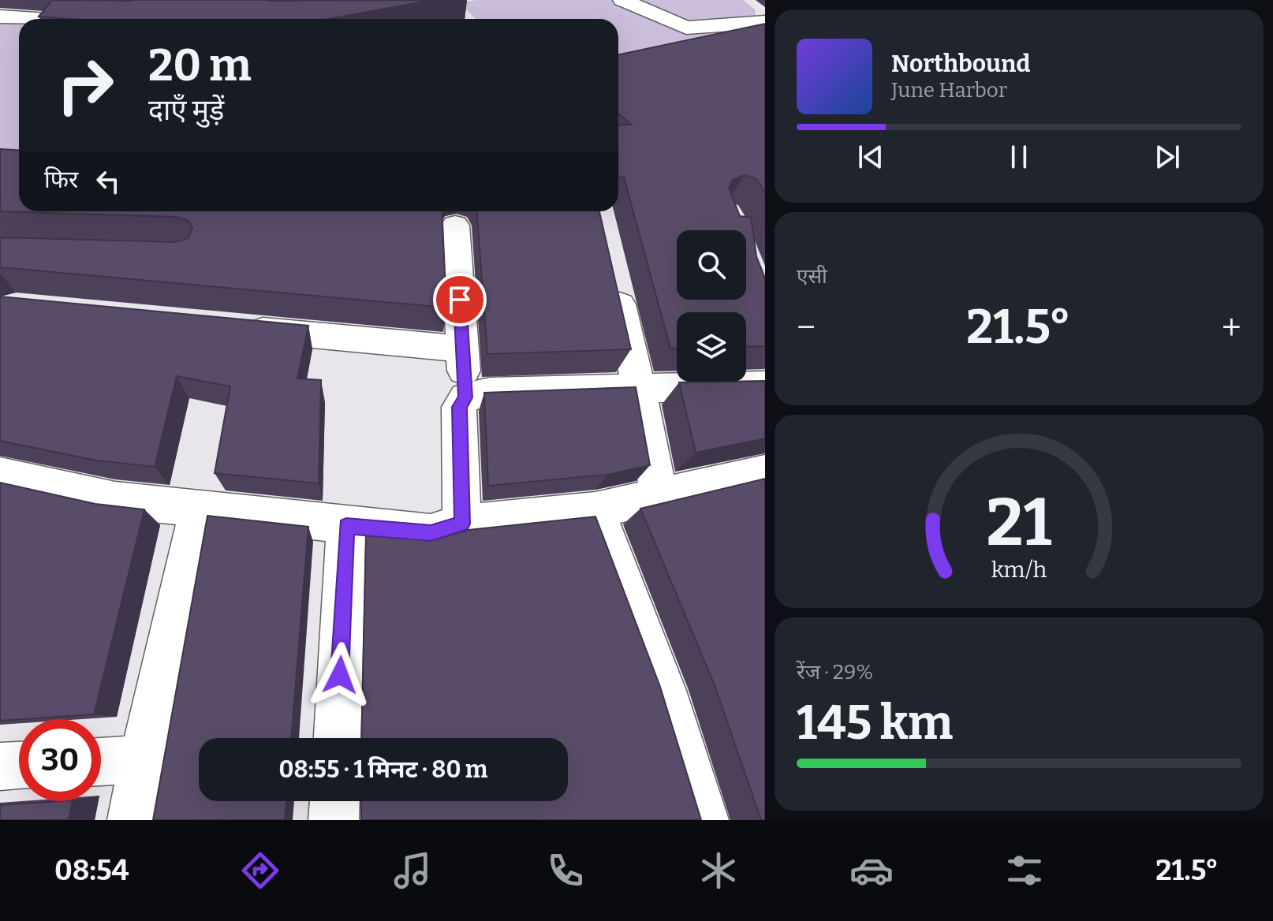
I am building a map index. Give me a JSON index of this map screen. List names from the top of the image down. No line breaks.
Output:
{"page":{"turn":["20 m","दाएँ मुड़ें"],"song":["Northbound","June Harbor"],"then":"फिर","tile":["एसी",["रेंज · 29%","145 km"]],"heat":["−","21.5°","+"],"limit":"30","trip":"08:55 · 1 मिनट · 80 m","tabs":["08:54","21.5°"],"gauge":["21","km/h"]}}
